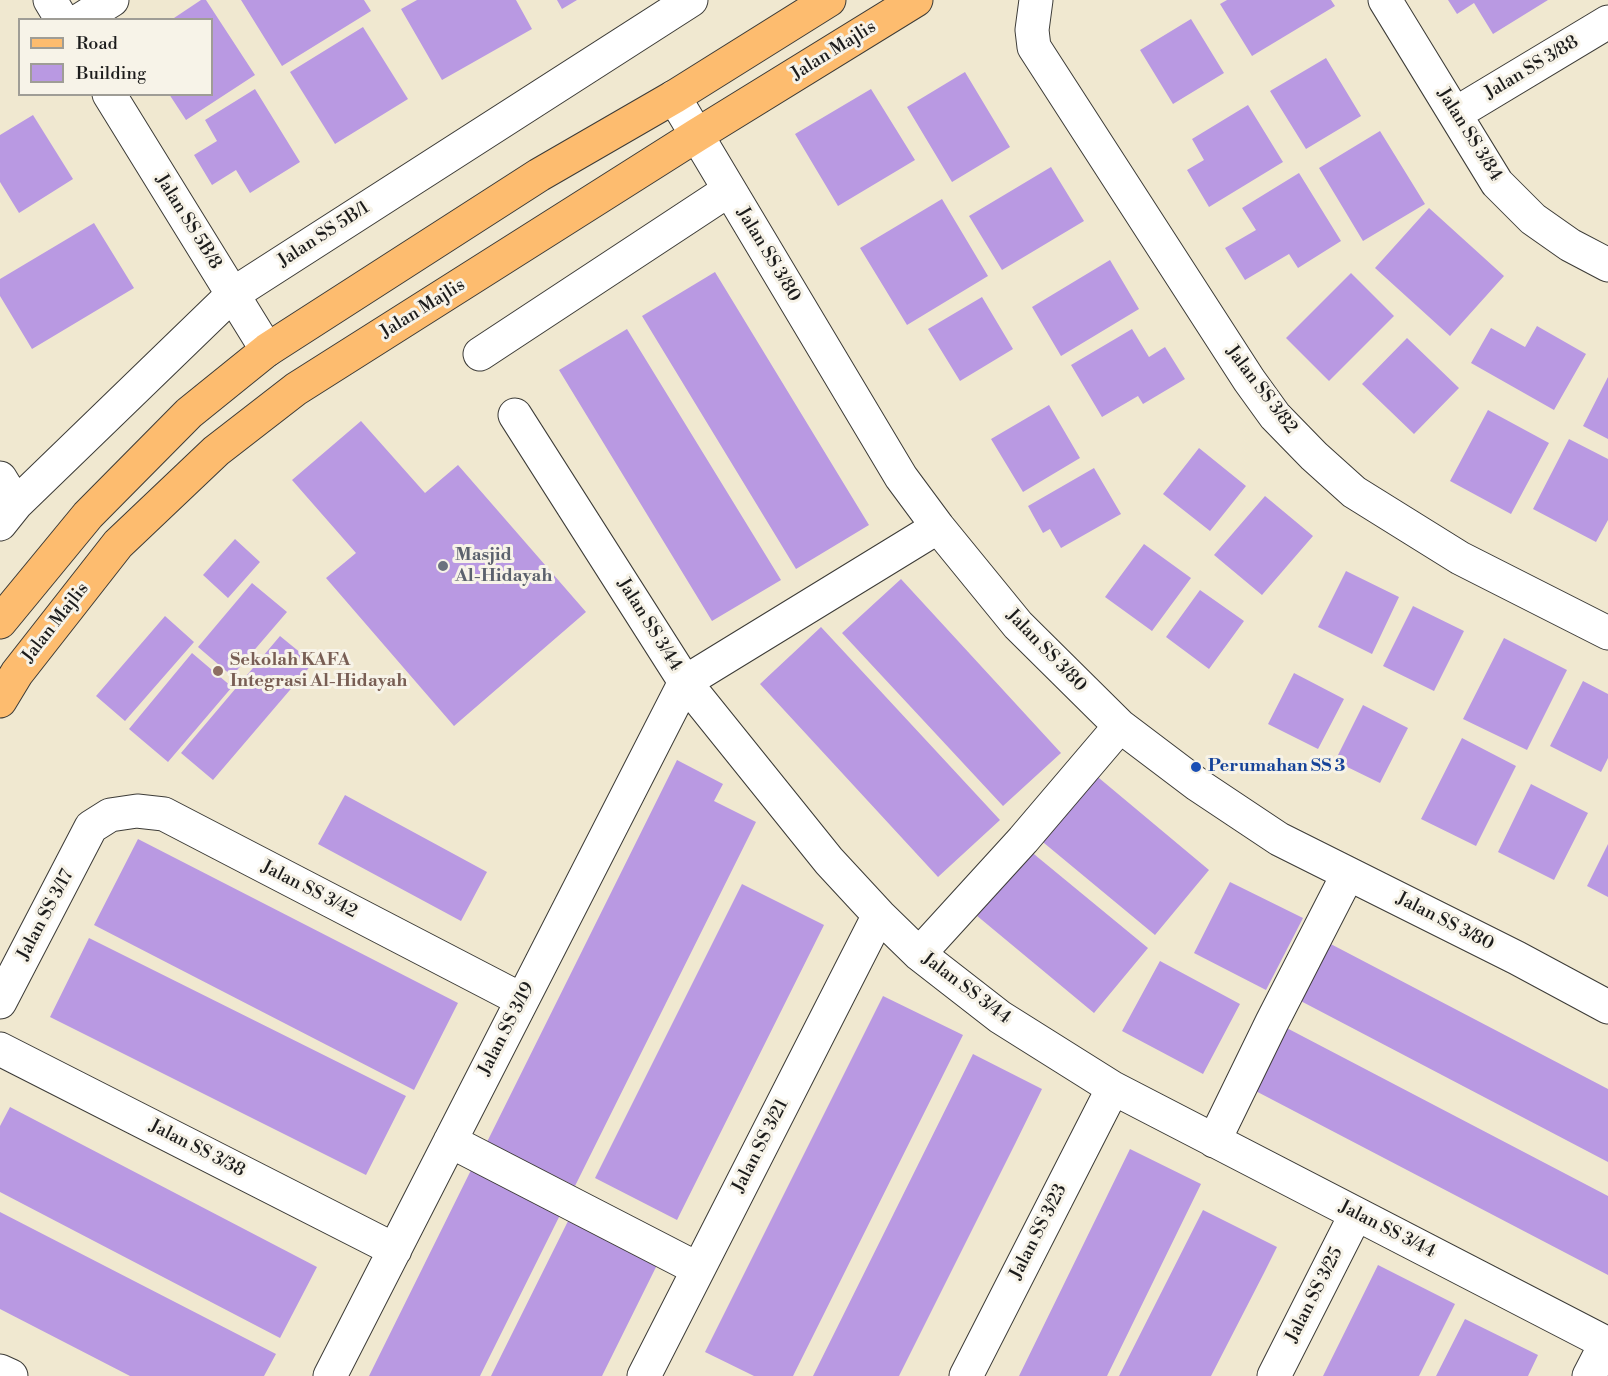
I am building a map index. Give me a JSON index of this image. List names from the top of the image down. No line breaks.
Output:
{"streets":{"main road":["Jalan Majlis"],"street":["Jalan SS 3/88","Jalan SS 3/84","Jalan SS 5B/8","Jalan SS 5B/1","Jalan SS 3/80","Jalan SS 3/82","Jalan SS 3/44","Jalan SS 3/42","Jalan SS 3/17","Jalan SS 3/19","Jalan SS 3/21","Jalan SS 3/38","Jalan SS 3/23","Jalan SS 3/25"]},"crossings":[["Jalan Majlis","Jalan SS 3/80"],["Jalan SS 3/88","Jalan SS 3/84"],["Jalan SS 5B/8","Jalan SS 5B/1"],["Jalan SS 3/44","Jalan SS 3/19"],["Jalan SS 3/44","Jalan SS 3/21"],["Jalan SS 3/44","Jalan SS 3/23"],["Jalan SS 3/44","Jalan SS 3/25"],["Jalan SS 3/42","Jalan SS 3/17"],["Jalan SS 3/42","Jalan SS 3/19"],["Jalan SS 3/19","Jalan SS 3/38"]],"places":["Masjid Al-Hidayah","Sekolah KAFA Integrasi Al-Hidayah","Perumahan SS 3"],"legend":["Road","Building"]}
